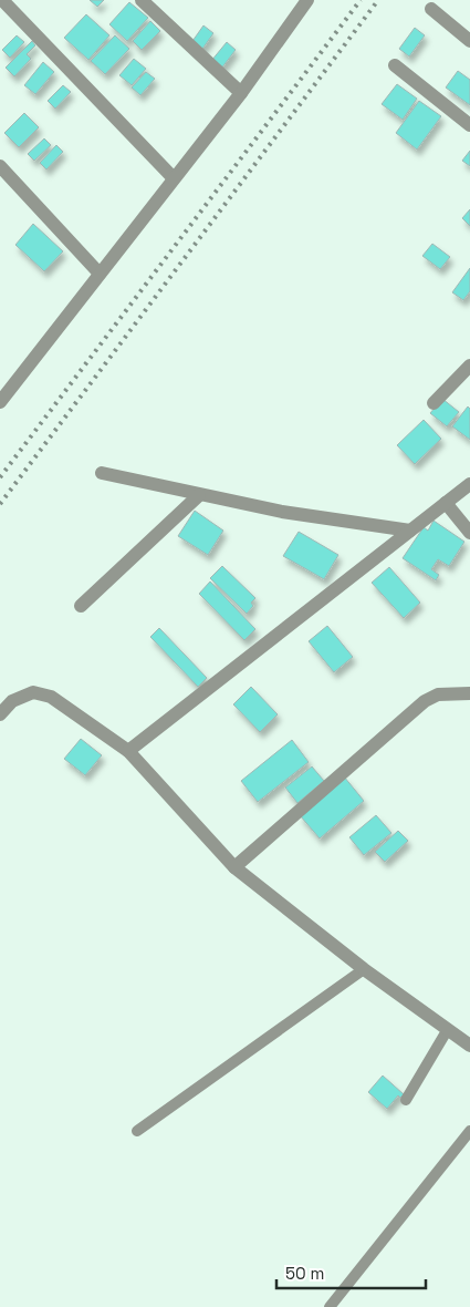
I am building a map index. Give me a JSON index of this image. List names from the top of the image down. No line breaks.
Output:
{"scale_bar":"50 m"}
